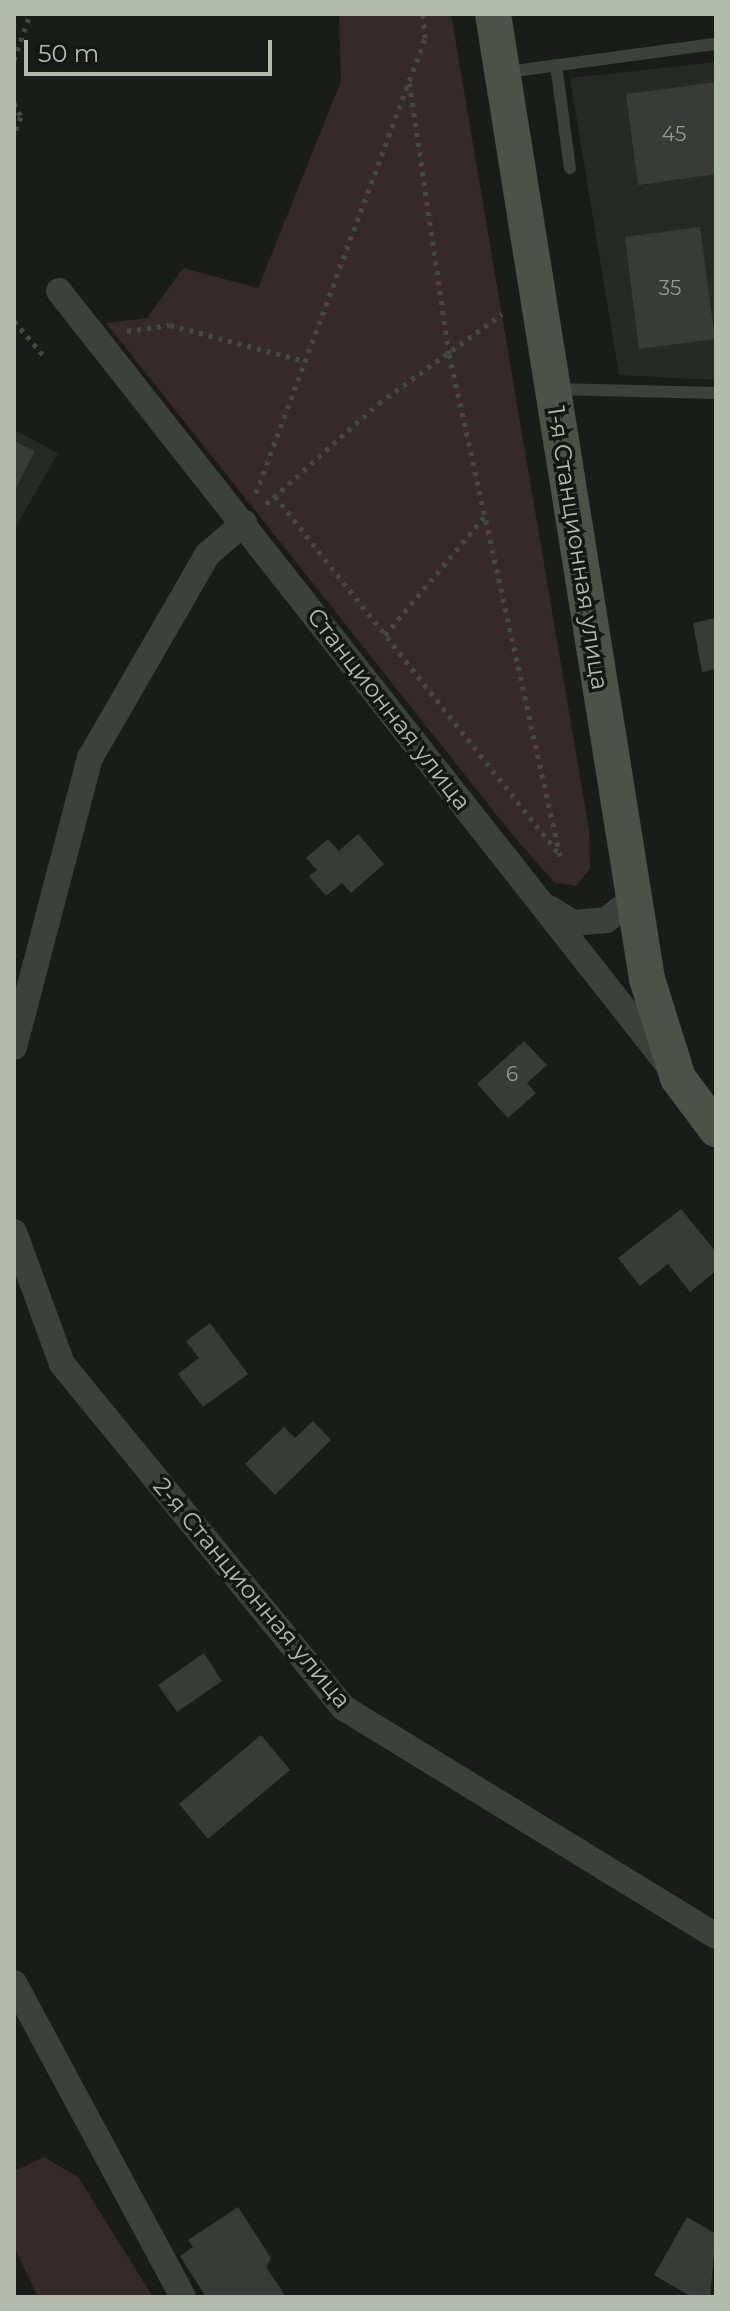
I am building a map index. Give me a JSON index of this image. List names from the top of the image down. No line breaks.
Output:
{"streets":{"main road":["1-я Станционная улица","Станционная улица"],"street":["2-я Станционная улица"]},"crossings":[["1-я Станционная улица","Станционная улица"]],"house_numbers":["45","35","6"],"scale_bar":"50 m"}
